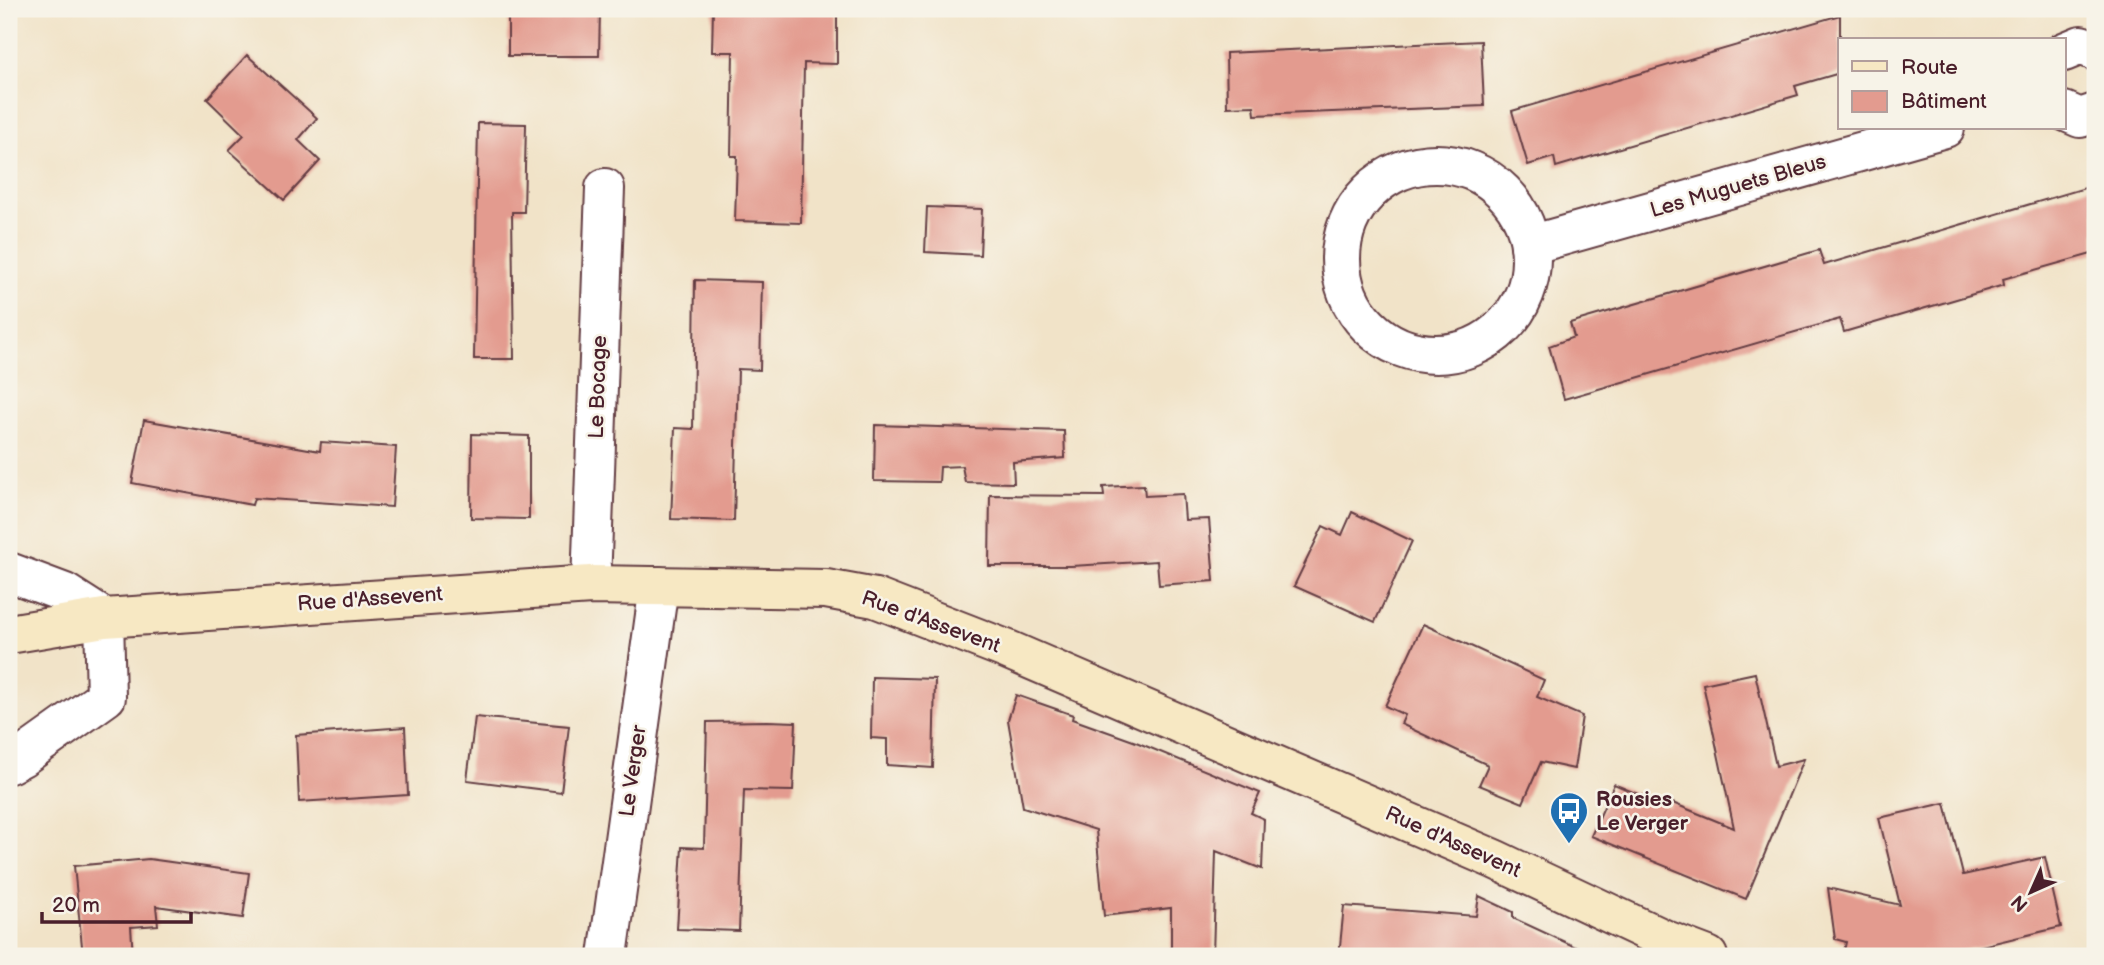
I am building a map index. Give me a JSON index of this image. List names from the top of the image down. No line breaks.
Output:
{"streets":{"street":["Les Muguets Bleus","Le Bocage","Rue d'Assevent","Le Verger"]},"crossings":[["Le Bocage","Rue d'Assevent"],["Rue d'Assevent","Le Verger"]],"places":{"bus stop":["Rousies Le Verger"]},"legend":["Route","Bâtiment"],"scale_bar":"20 m","north":"bottom left"}
